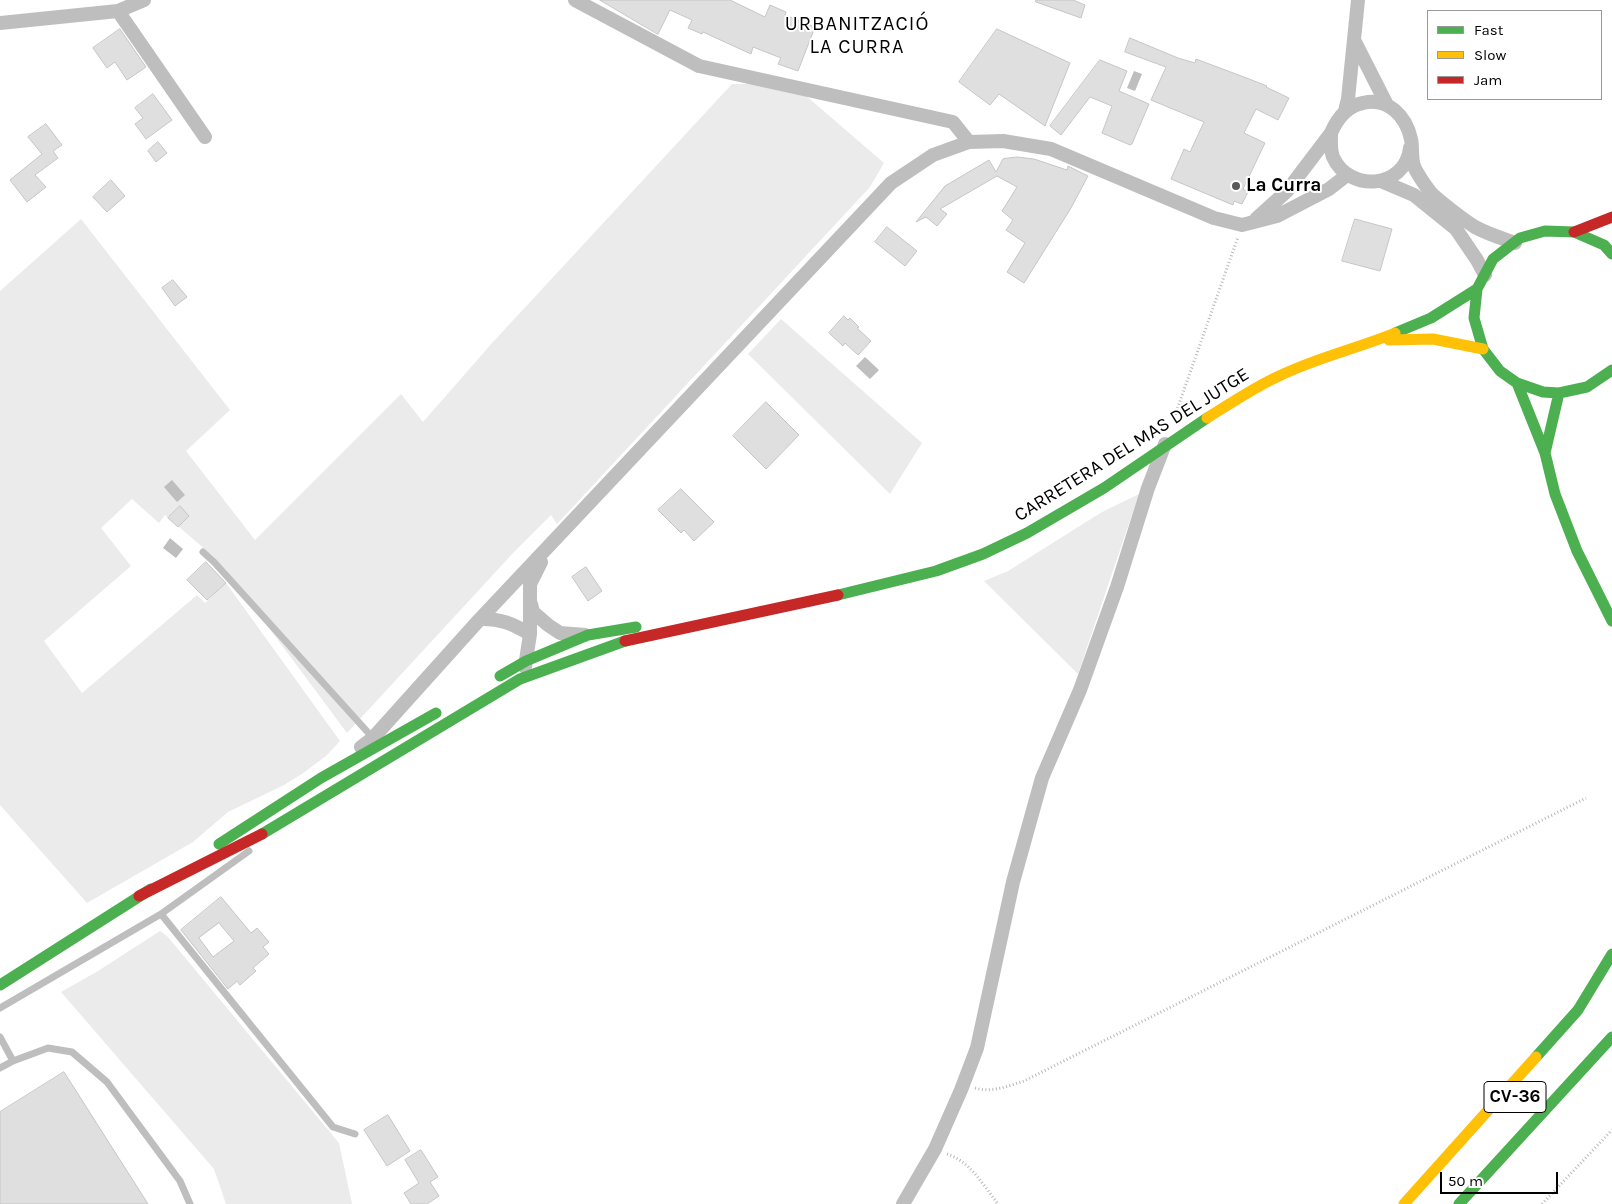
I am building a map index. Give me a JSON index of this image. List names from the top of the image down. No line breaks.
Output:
{"streets":{"main road":["CARRETERA DEL MAS DEL JUTGE","CV-36"]},"districts":["URBANITZACIÓ LA CURRA"],"places":["La Curra"],"legend":["Fast","Slow","Jam"],"scale_bar":"50 m"}
